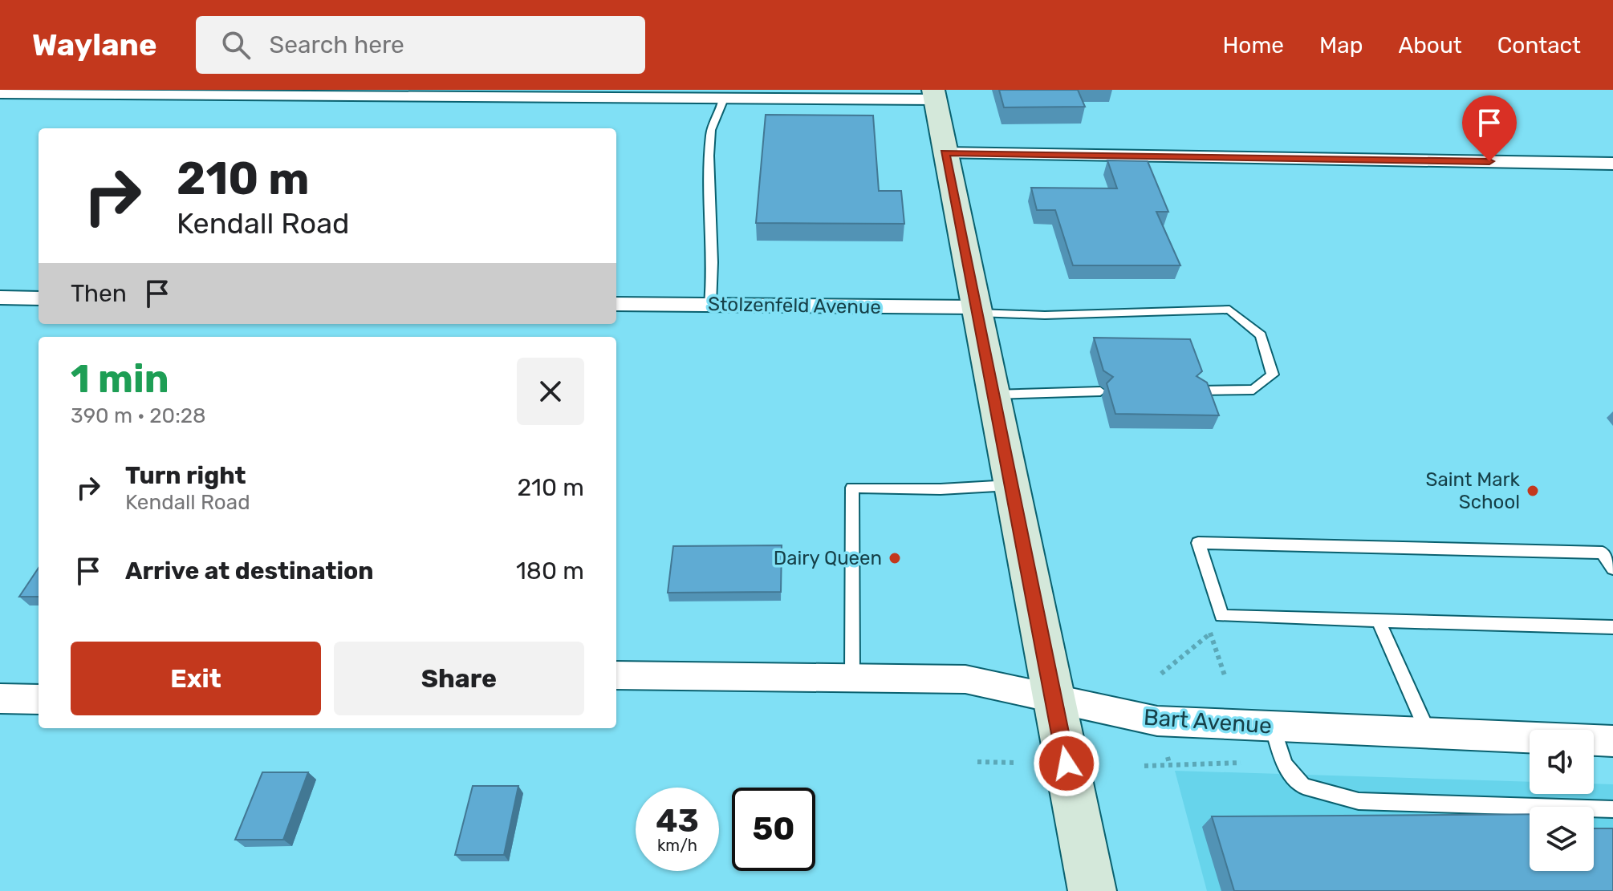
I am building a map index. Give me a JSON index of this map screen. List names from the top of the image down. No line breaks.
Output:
{"streets":{"street":["Stolzenfeld Avenue","Bart Avenue"]},"places":["Saint Mark School","Dairy Queen"],"page":{"header":"Waylane","search":"Search here","nav":["Home","Map","About","Contact"],"turn":["210 m","Kendall Road"],"then":"Then","heading":["1 min","390 m · 20:28"],"list":[{"name":"Turn right","note":"Kendall Road","value":"210 m"},{"name":"Arrive at destination","value":"180 m"}],"buttons":["Exit","Share"],"speed":"43 km/h","limit":"50"}}
